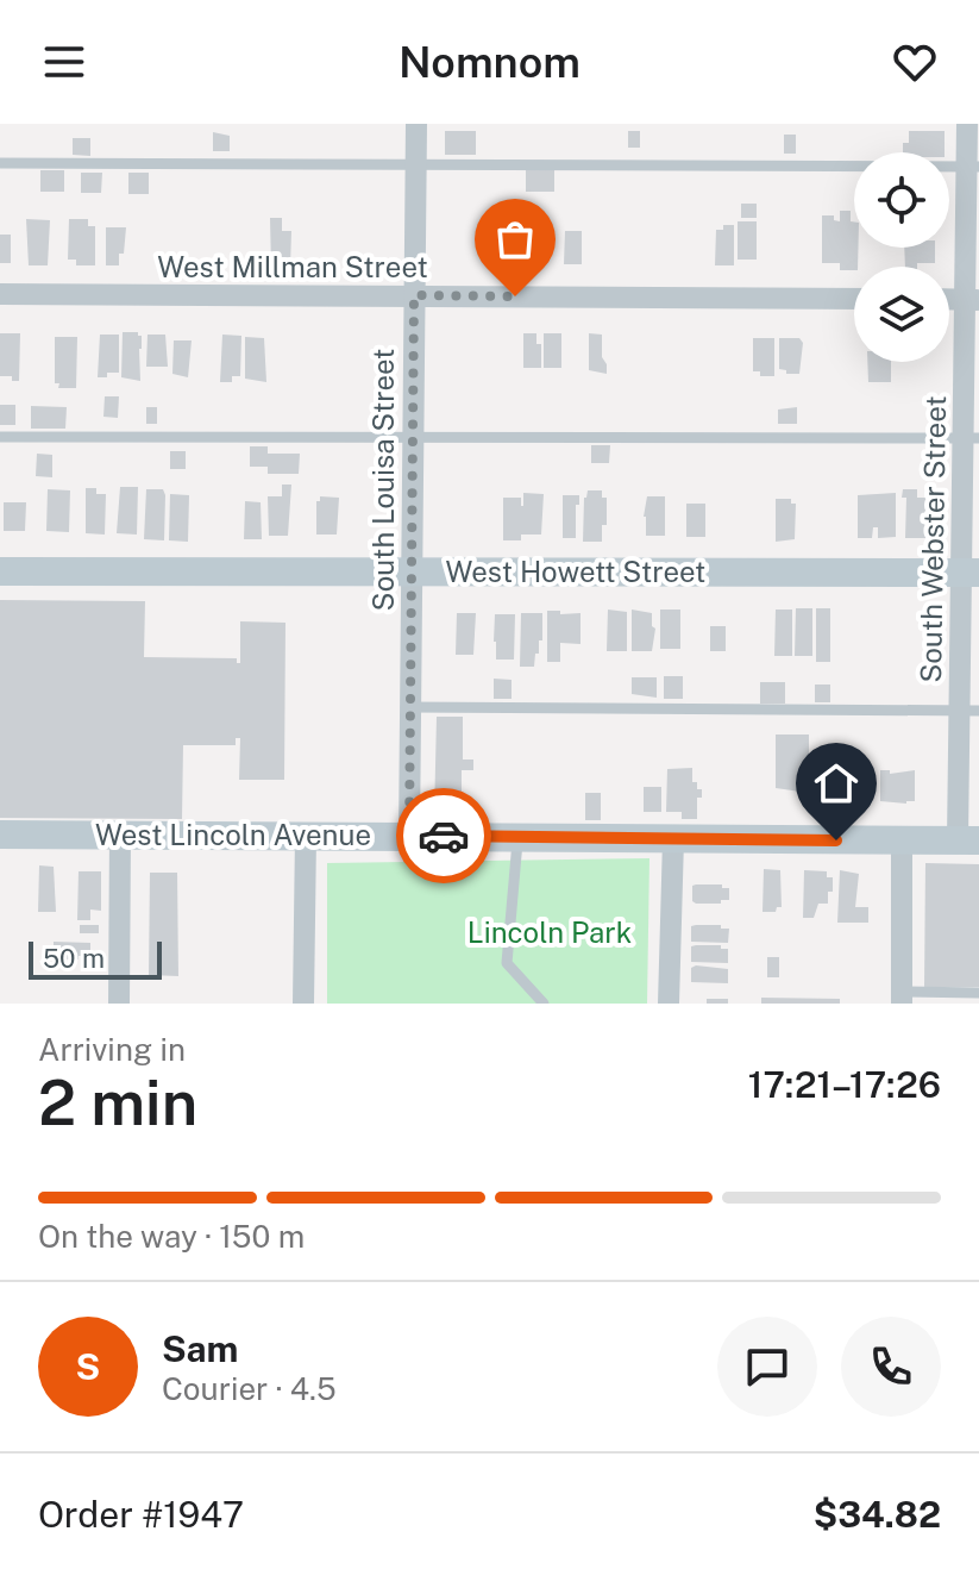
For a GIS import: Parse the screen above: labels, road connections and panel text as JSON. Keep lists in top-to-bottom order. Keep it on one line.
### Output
{"streets":{"main road":["West Howett Street","West Lincoln Avenue"],"street":["West Millman Street","South Louisa Street","South Webster Street"]},"crossings":[["West Millman Street","South Louisa Street"],["South Louisa Street","West Howett Street"],["South Louisa Street","West Lincoln Avenue"],["South Webster Street","West Howett Street"],["South Webster Street","West Lincoln Avenue"]],"parks":["Lincoln Park"],"scale_bar":"50 m","page":{"header":"Nomnom","scale":"50 m","heading":["2 min","Arriving in","17:21–17:26"],"panel":["Sam","Courier · 4.5","Order #1947","$34.82"],"bar":"On the way · 150 m","round":"S"}}
